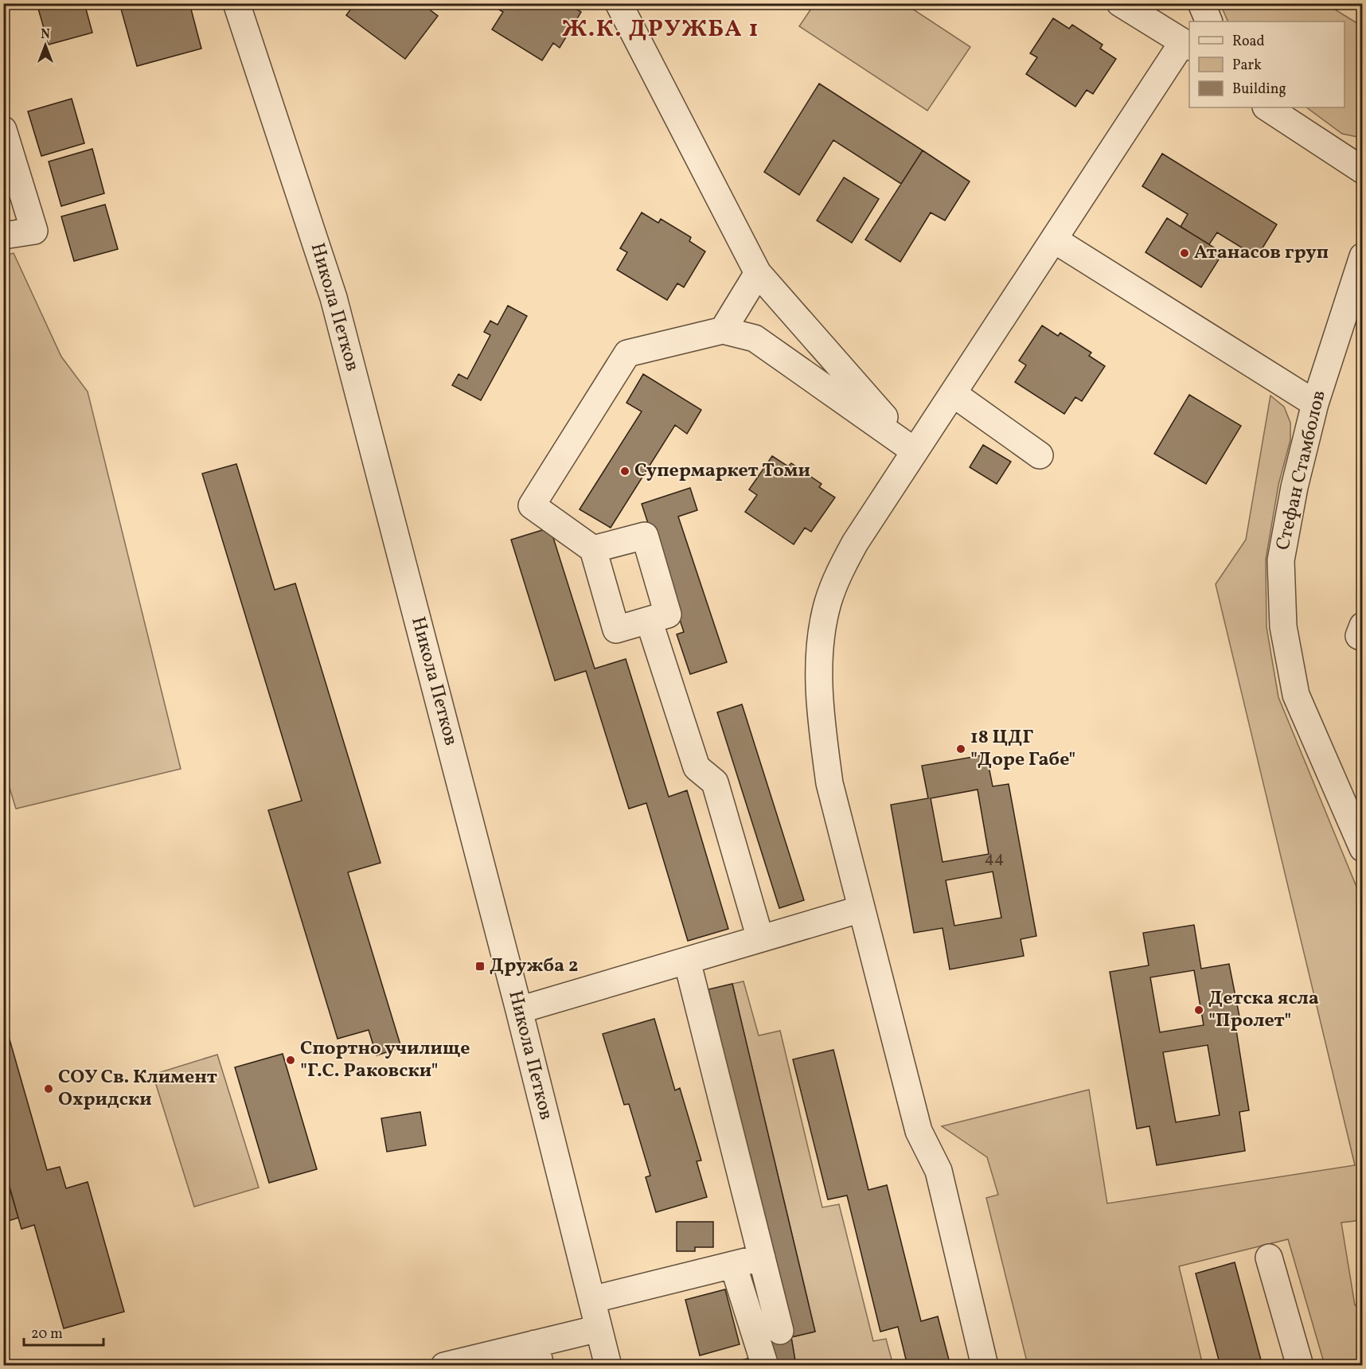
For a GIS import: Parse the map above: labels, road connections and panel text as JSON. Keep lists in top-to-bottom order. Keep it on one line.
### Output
{"streets":{"street":["Никола Петков","Стефан Стамболов"]},"districts":["Ж.К. ДРУЖБА 1"],"places":{"other":["Атанасов груп","Супермаркет Томи","18 ЦДГ \"Доре Габе\"","Детска ясла \"Пролет\"","Спортно училище \"Г.С. Раковски\"","СОУ Св. Климент Охридски"],"transit":["Дружба 2"]},"house_numbers":["44"],"legend":["Road","Park","Building"],"scale_bar":"20 m","north":"top"}
